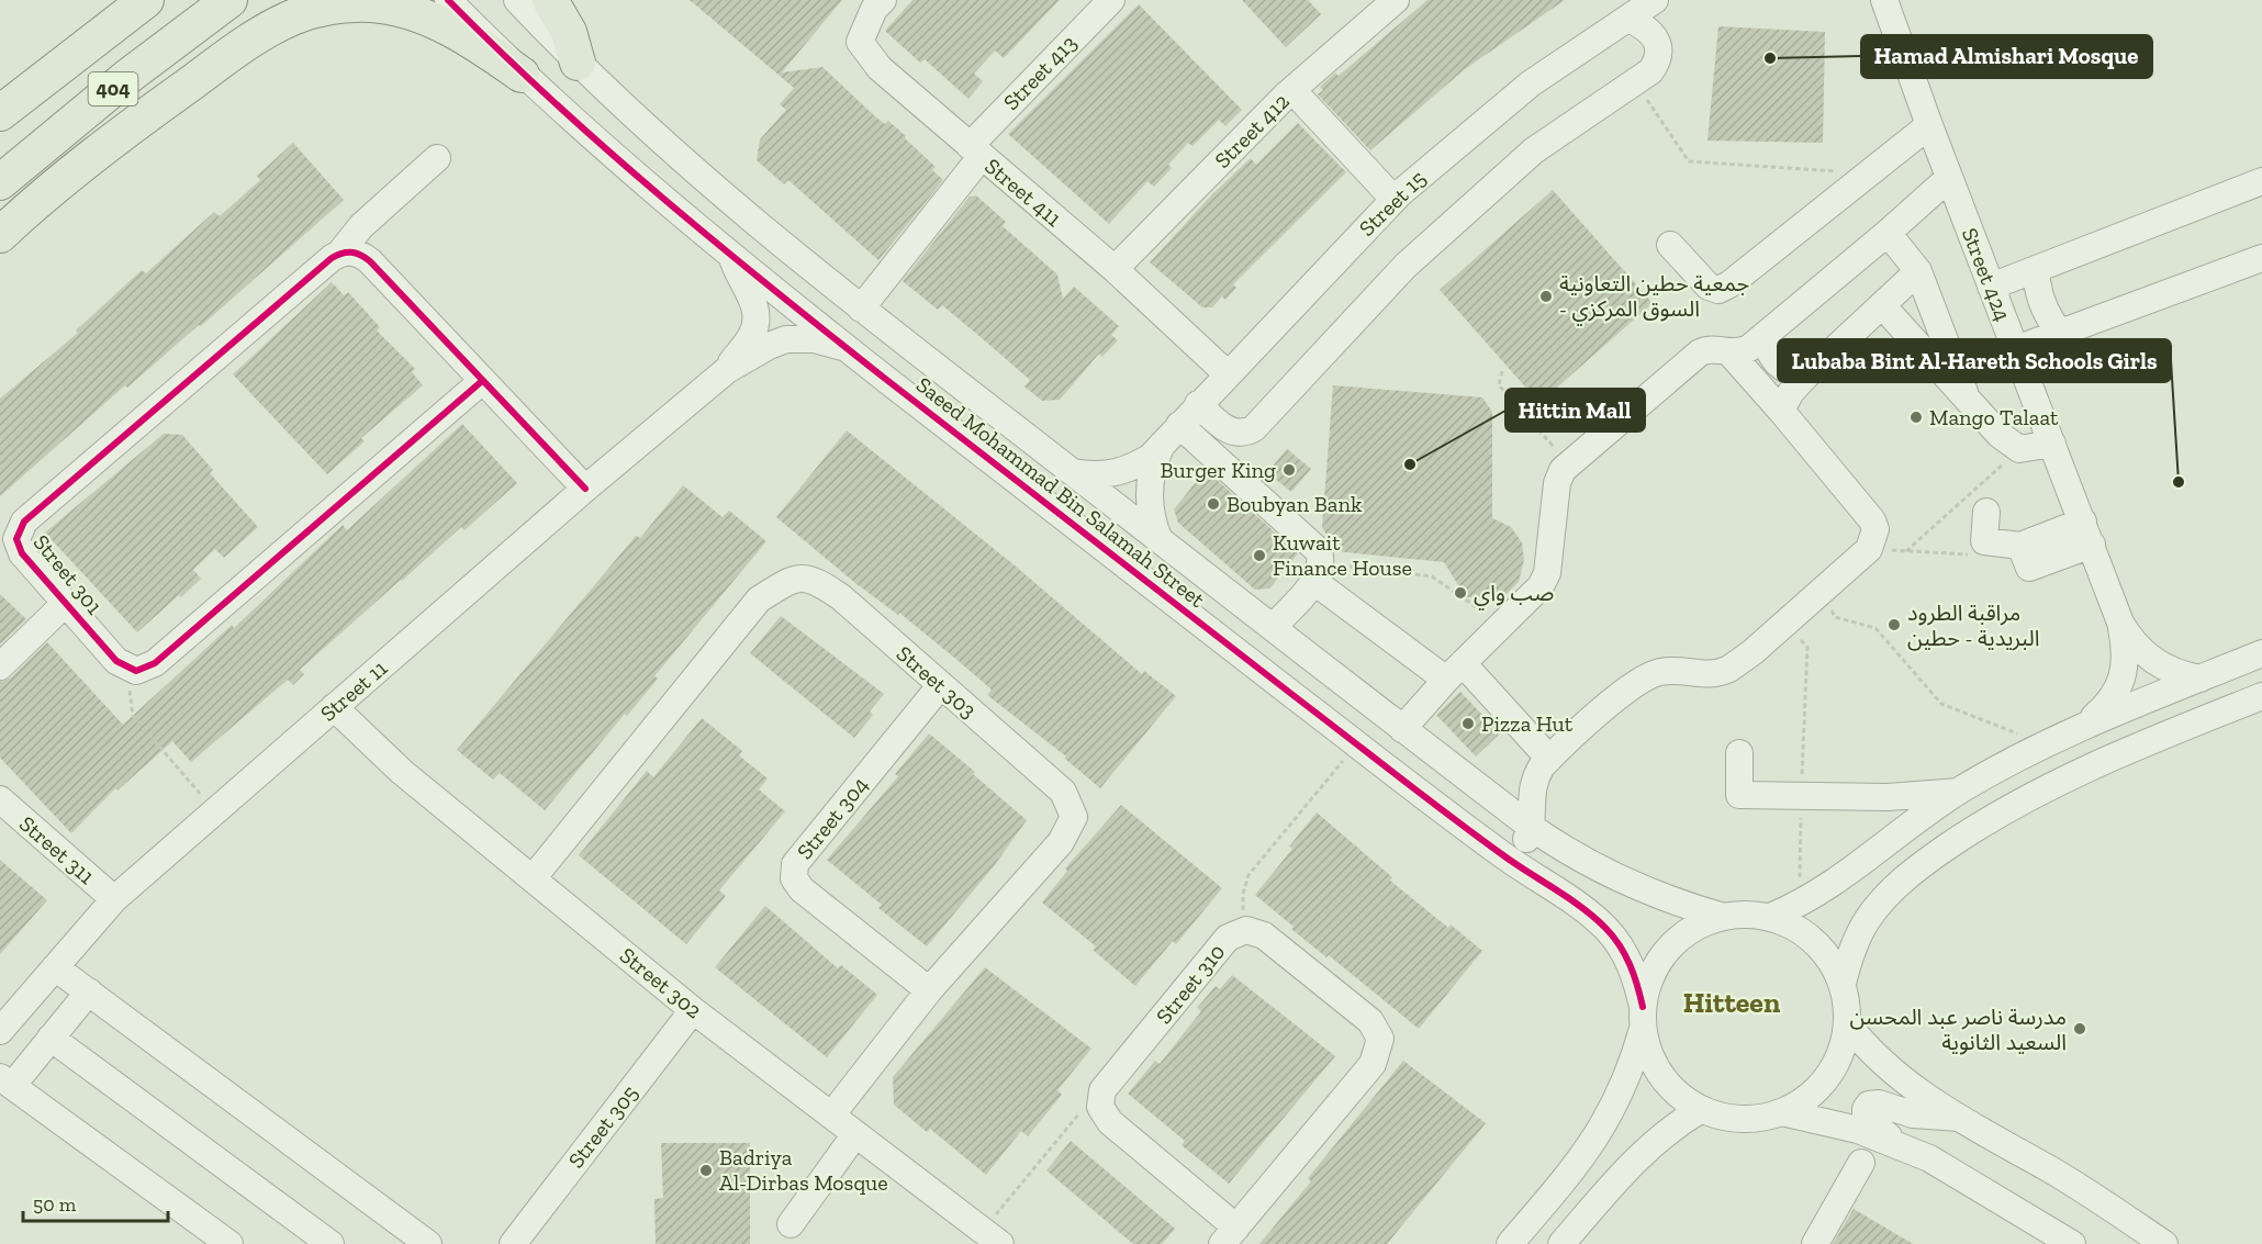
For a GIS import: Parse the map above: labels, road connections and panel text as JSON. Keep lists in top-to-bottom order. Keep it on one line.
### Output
{"streets":{"main road":["404"],"street":["Street 413","Street 412","Street 411","Street 15","Street 424","Saeed Mohammad Bin Salamah Street","Street 301","Street 303","Street 11","Street 304","Street 311","Street 302","Street 310","Street 305"]},"crossings":[["Street 413","Street 411"],["Street 413","Saeed Mohammad Bin Salamah Street"],["Street 412","Street 411"],["Street 411","Street 15"],["Street 15","Saeed Mohammad Bin Salamah Street"],["Saeed Mohammad Bin Salamah Street","Street 11"],["Street 303","Street 304"],["Street 303","Street 302"],["Street 11","Street 311"],["Street 11","Street 302"],["Street 302","Street 305"]],"districts":["Hitteen"],"places":["Hamad Almishari Mosque","جمعية حطين التعاونية - السوق المركزي","Mango Talaat","Hittin Mall","Burger King","Lubaba Bint Al-Hareth Schools Girls","Boubyan Bank","Kuwait Finance House","صب واي","مراقبة الطرود البريدية - حطين","Pizza Hut","مدرسة ناصر عبد المحسن السعيد الثانوية","Badriya Al-Dirbas Mosque"],"scale_bar":"50 m"}
